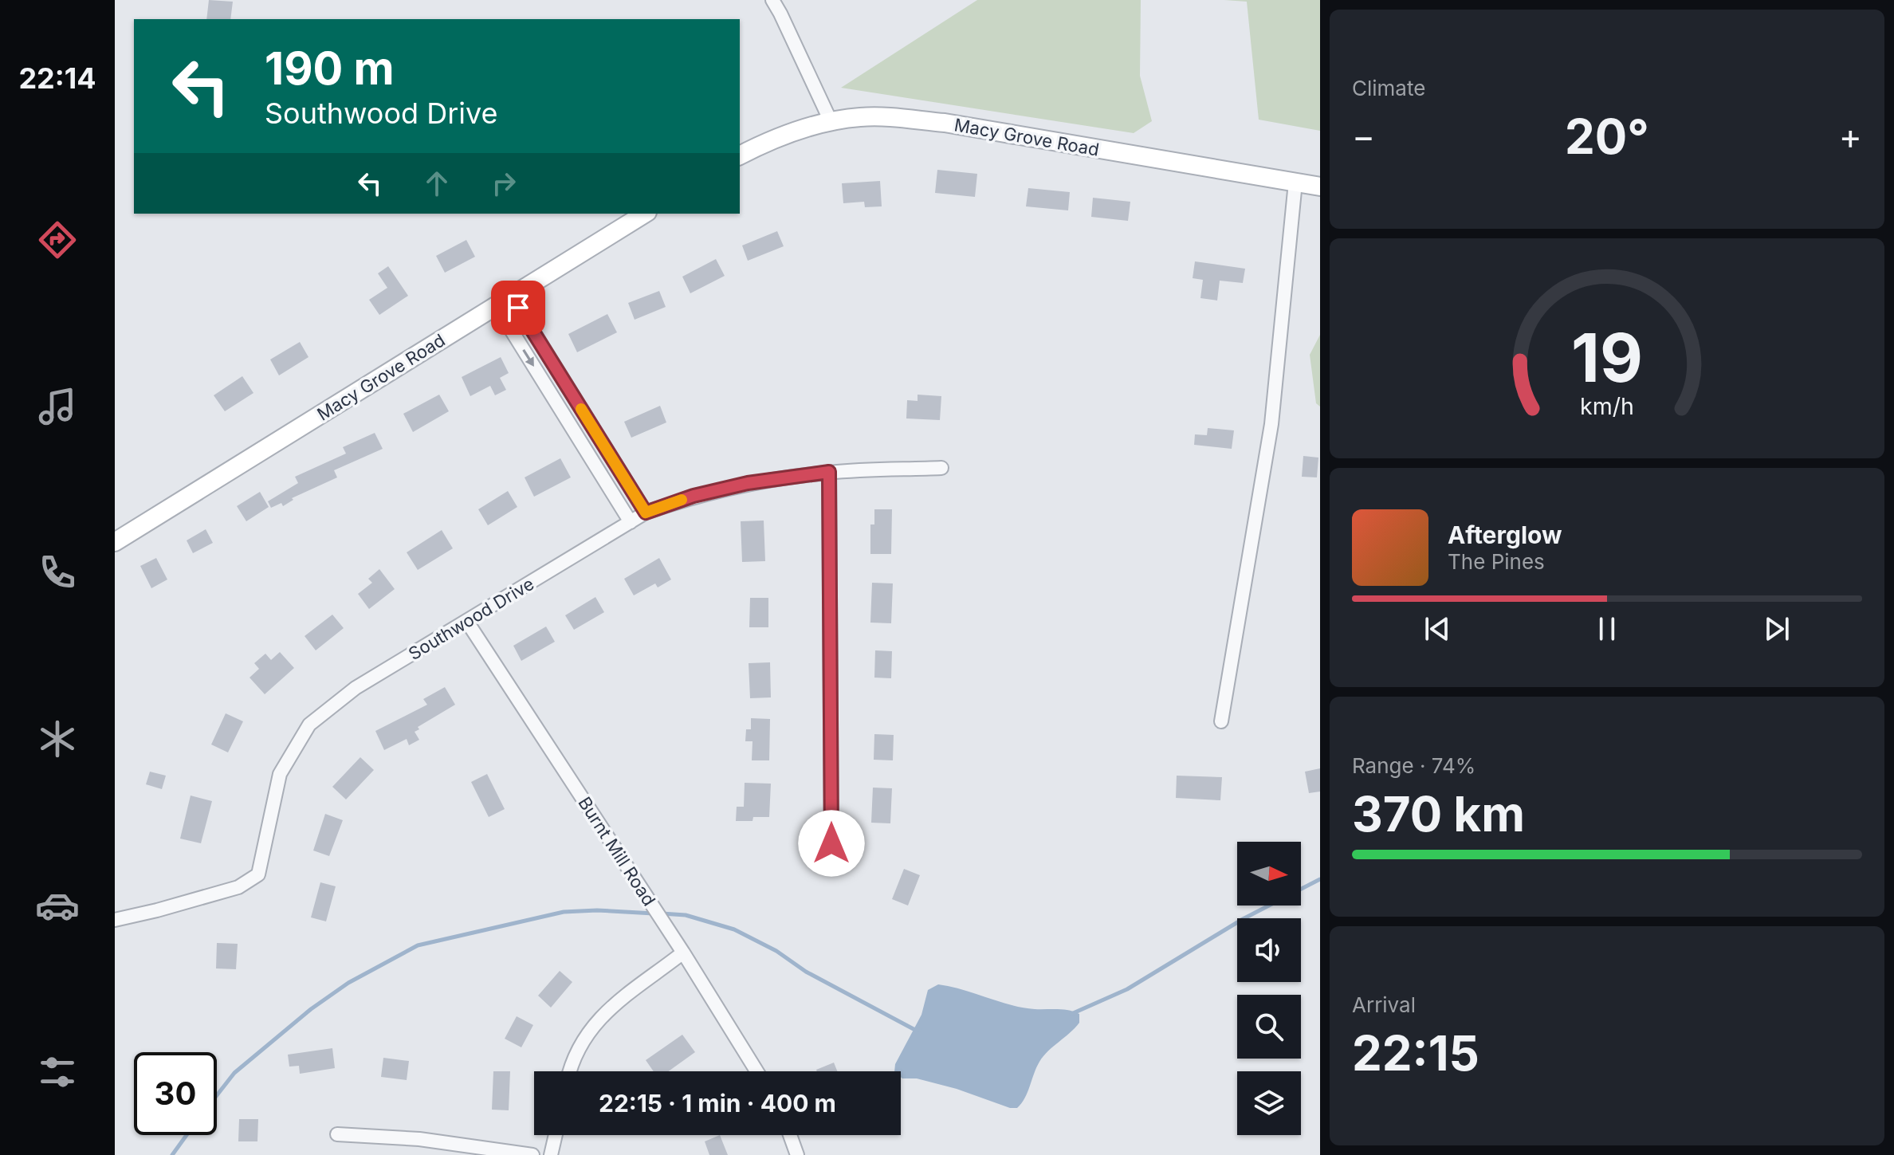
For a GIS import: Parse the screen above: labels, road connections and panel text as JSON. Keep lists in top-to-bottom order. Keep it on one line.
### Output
{"streets":{"main road":["Macy Grove Road"],"street":["Southwood Drive","Burnt Mill Road"]},"crossings":[["Southwood Drive","Burnt Mill Road"]],"north":"right","page":{"tabs":"22:14","tile":["Climate",["Range · 74%","370 km"],["Arrival","22:15"]],"turn":["190 m","Southwood Drive"],"heat":["−","20°","+"],"song":["Afterglow","The Pines"],"limit":"30","trip":"22:15 · 1 min · 400 m","gauge":["19","km/h"]}}
